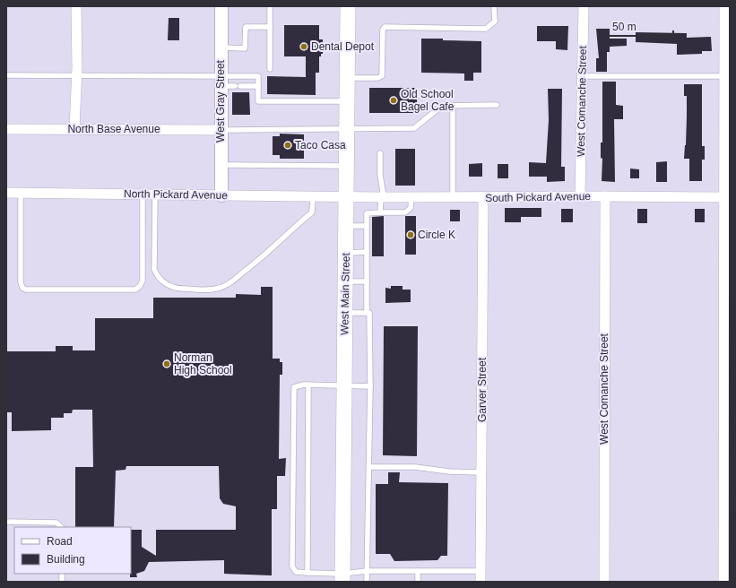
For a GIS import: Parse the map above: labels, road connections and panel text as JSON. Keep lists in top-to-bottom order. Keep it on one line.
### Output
{"streets":{"main road":["West Main Street"],"street":["West Gray Street","West Comanche Street","North Base Avenue","North Pickard Avenue","South Pickard Avenue","Garver Street"]},"crossings":[["West Gray Street","North Base Avenue"],["West Gray Street","North Pickard Avenue"],["West Comanche Street","South Pickard Avenue"],["North Pickard Avenue","South Pickard Avenue"],["North Pickard Avenue","West Main Street"],["South Pickard Avenue","West Main Street"],["South Pickard Avenue","Garver Street"]],"places":["Dental Depot","Old School Bagel Cafe","Taco Casa","Circle K","Norman High School"],"legend":["Road","Building"],"scale_bar":"50 m"}
